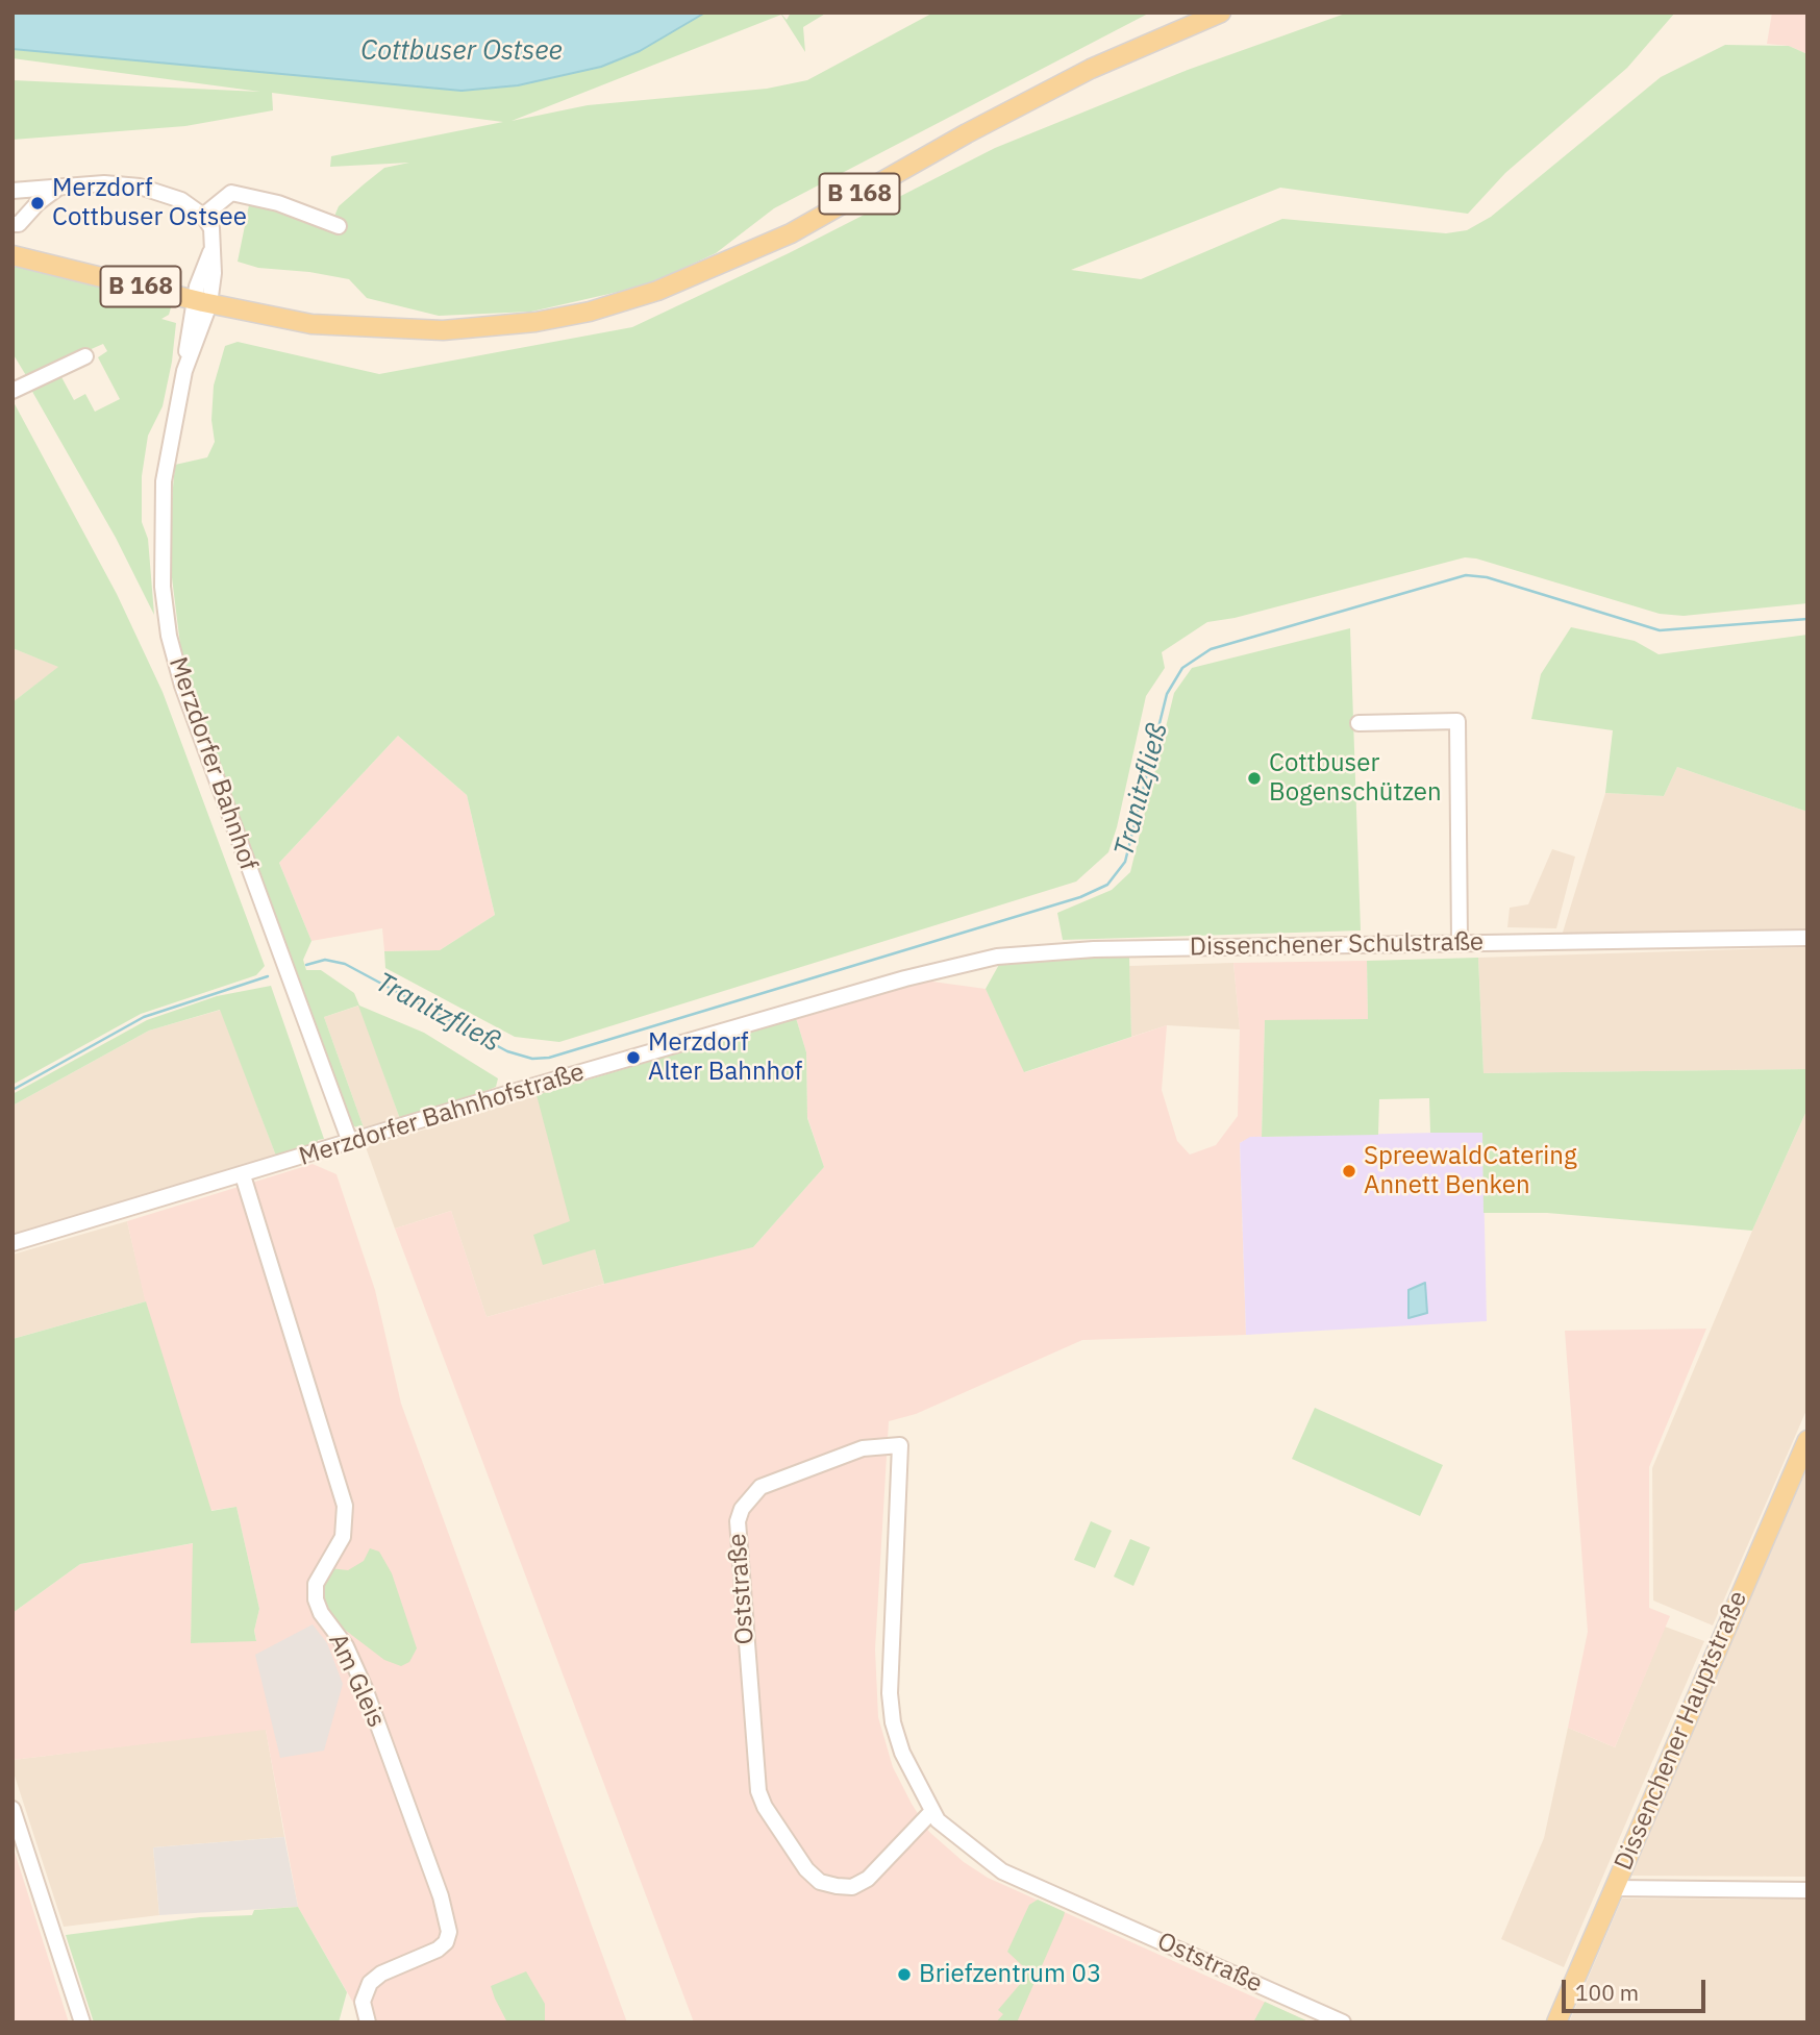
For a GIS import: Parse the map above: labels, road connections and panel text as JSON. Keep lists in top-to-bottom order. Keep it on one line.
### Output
{"streets":{"main road":["B 168","Dissenchener Hauptstraße"],"street":["Merzdorfer Bahnhof","Dissenchener Schulstraße","Merzdorfer Bahnhofstraße","Oststraße","Am Gleis"]},"crossings":[["B 168","Merzdorfer Bahnhof"],["Merzdorfer Bahnhof","Merzdorfer Bahnhofstraße"],["Dissenchener Schulstraße","Merzdorfer Bahnhofstraße"],["Merzdorfer Bahnhofstraße","Am Gleis"]],"water":["Cottbuser Ostsee","Tranitzfließ"],"places":["Merzdorf Cottbuser Ostsee","Cottbuser Bogenschützen","Merzdorf Alter Bahnhof","SpreewaldCatering Annett Benken","Briefzentrum 03"],"scale_bar":"100 m"}
